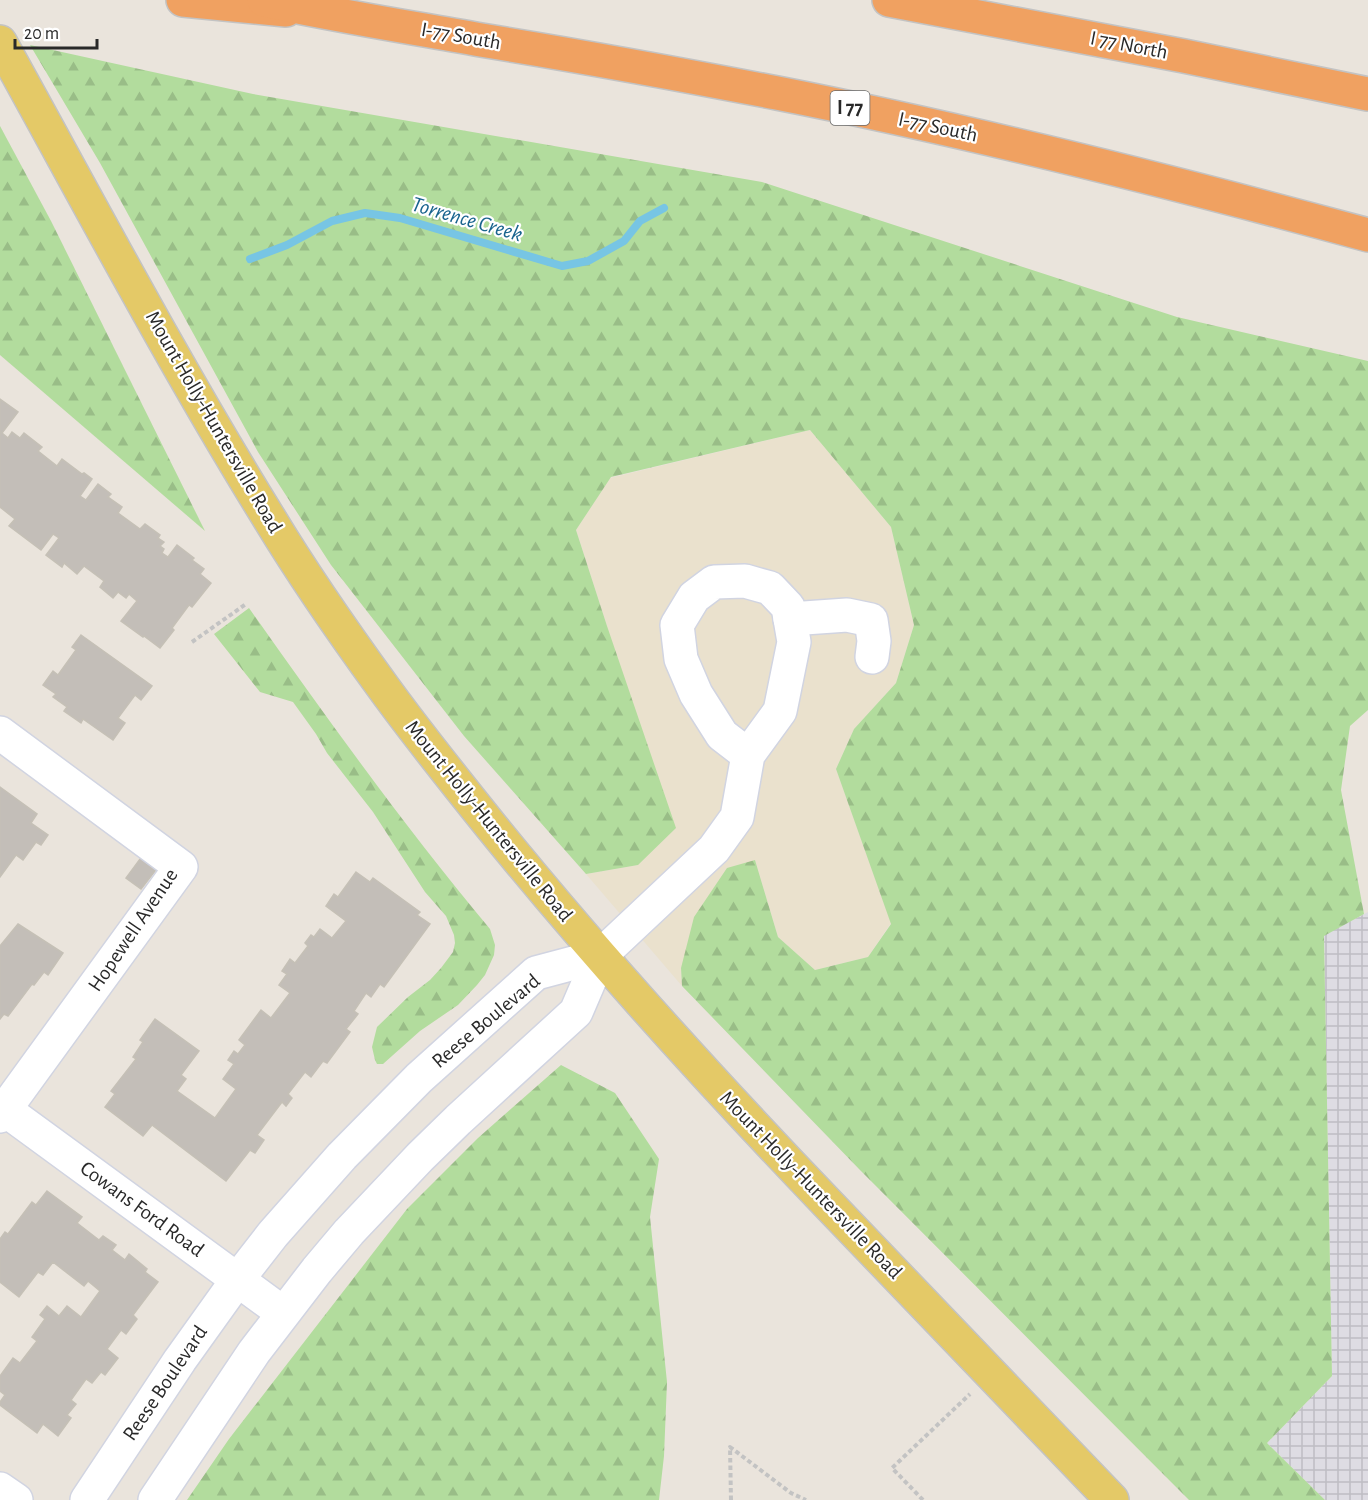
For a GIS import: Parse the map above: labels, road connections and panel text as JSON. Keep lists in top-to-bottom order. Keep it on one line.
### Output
{"streets":{"highway":["I-77 South","I 77 North","I 77"],"main road":["Mount Holly-Huntersville Road"],"street":["Hopewell Avenue","Reese Boulevard","Cowans Ford Road"]},"crossings":[["I-77 South","I 77"],["Mount Holly-Huntersville Road","Reese Boulevard"],["Hopewell Avenue","Cowans Ford Road"],["Reese Boulevard","Cowans Ford Road"]],"water":["Torrence Creek"],"scale_bar":"20 m"}
